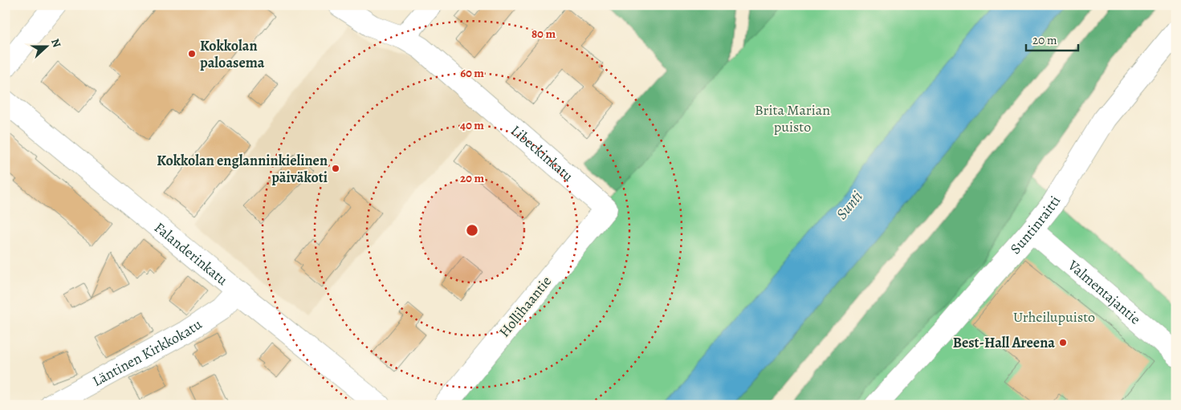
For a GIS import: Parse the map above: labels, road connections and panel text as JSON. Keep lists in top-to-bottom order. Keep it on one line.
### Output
{"streets":{"street":["Libeckinkatu","Suntinraitti","Falanderinkatu","Valmentajantie","Hollihaantie","Läntinen Kirkkokatu"]},"crossings":[["Libeckinkatu","Hollihaantie"],["Suntinraitti","Valmentajantie"],["Falanderinkatu","Läntinen Kirkkokatu"]],"water":["Sunti"],"parks":["Brita Marian puisto","Urheilupuisto"],"places":["Kokkolan paloasema","Kokkolan englanninkielinen päiväkoti","Best‑Hall Areena"],"scale_bar":"20 m","north":"right","rings":["80 m","60 m","40 m","20 m"]}
